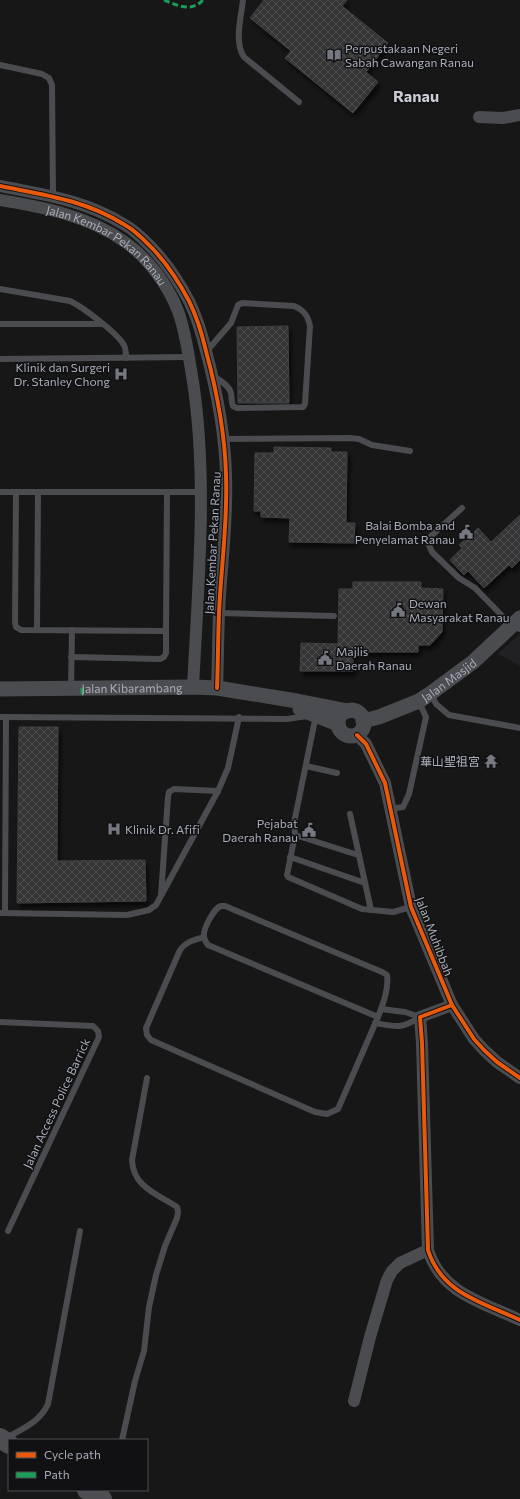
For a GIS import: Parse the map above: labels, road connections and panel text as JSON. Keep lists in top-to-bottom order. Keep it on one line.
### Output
{"streets":{"street":["Jalan Kembar Pekan Ranau","Jalan Masjid","Jalan Kibarambang","Jalan Muhibbah"],"lane":["Jalan Access Police Barrick"]},"crossings":[["Jalan Kembar Pekan Ranau","Jalan Kibarambang"],["Jalan Masjid","Jalan Kibarambang"],["Jalan Masjid","Jalan Muhibbah"],["Jalan Kibarambang","Jalan Muhibbah"]],"districts":["Ranau"],"places":{"library":["Perpustakaan Negeri Sabah Cawangan Ranau"],"hospital":["Klinik dan Surgeri Dr. Stanley Chong","Klinik Dr. Afifi"],"public building":["Balai Bomba and Penyelamat Ranau","Dewan Masyarakat Ranau","Majlis Daerah Ranau","Pejabat Daerah Ranau"],"temple":["華山聖祖宮"]},"legend":["Cycle path","Path"]}
